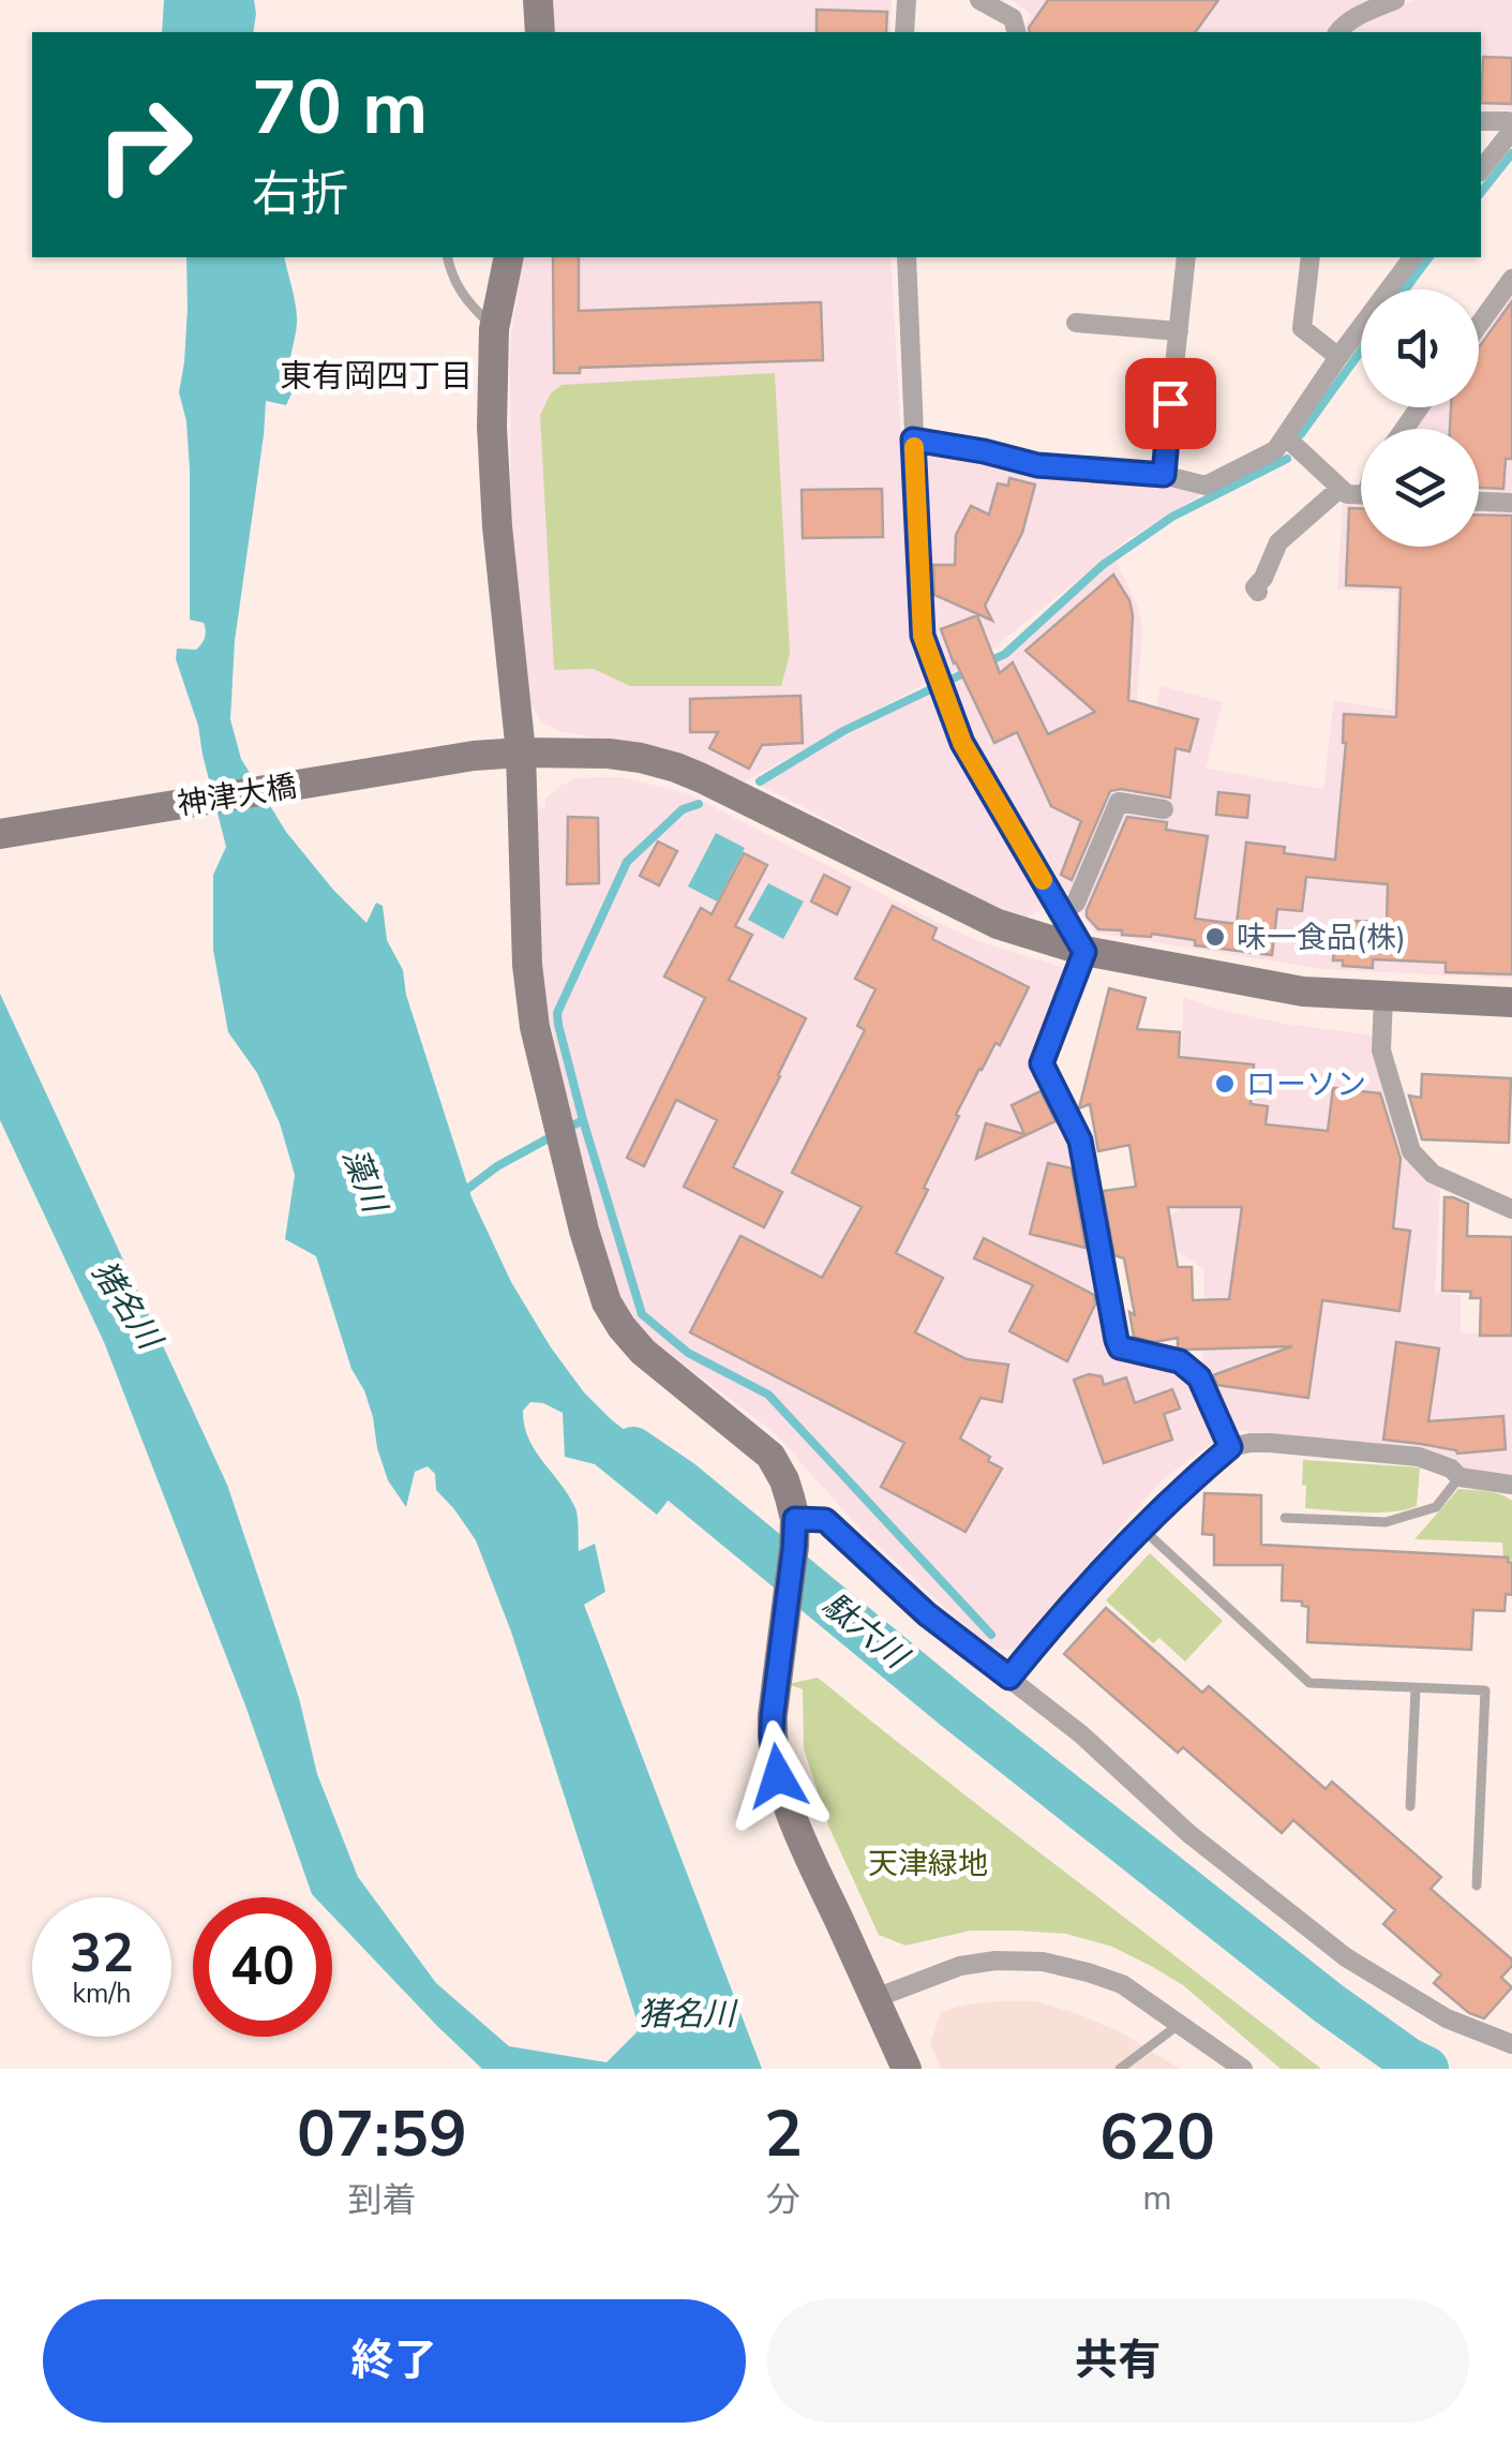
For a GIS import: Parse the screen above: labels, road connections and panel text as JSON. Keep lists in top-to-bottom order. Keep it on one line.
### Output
{"streets":{"street":["神津大橋"]},"districts":["東有岡四丁目"],"water":["藻川","猪名川","駄六川"],"parks":["天津緑地"],"places":["味一食品(株)","ローソン"],"page":{"turn":["70 m","右折"],"speed":"32 km/h","limit":"40","eta":["07:59","到着","2","分","620","m"],"buttons":["終了","共有"]}}
